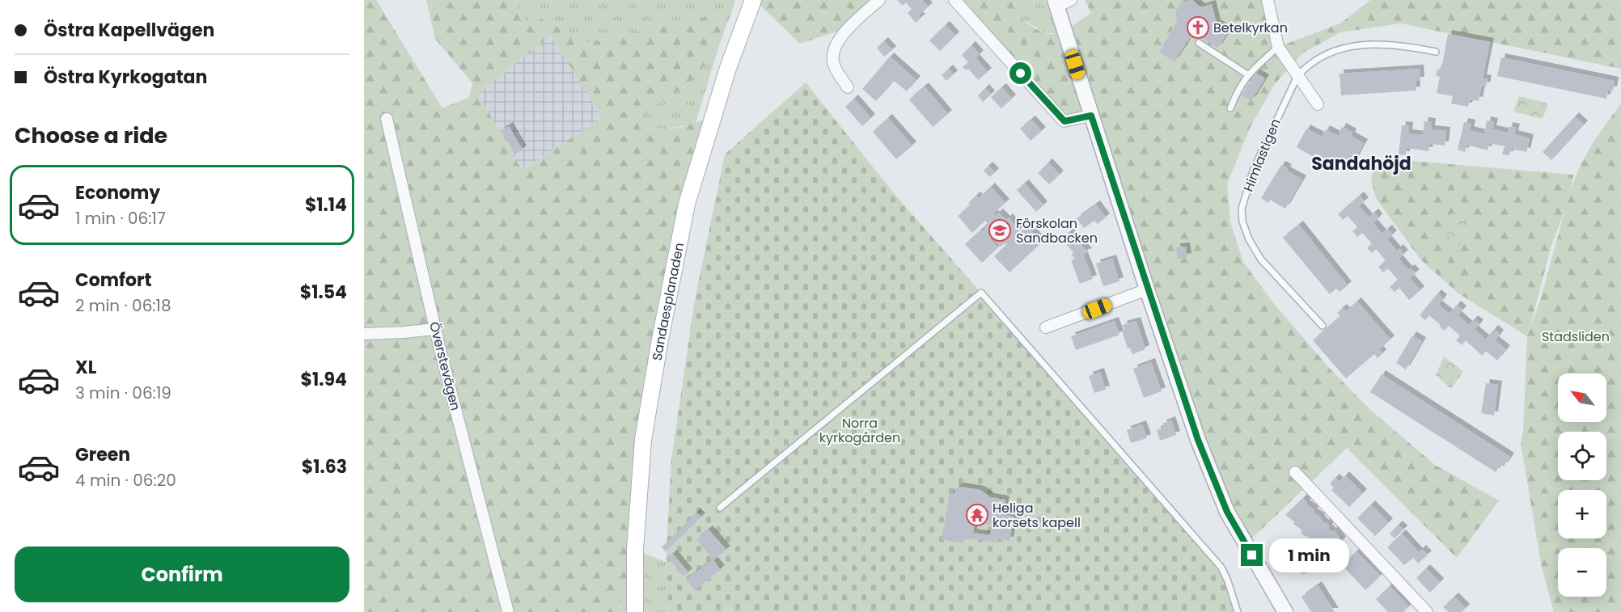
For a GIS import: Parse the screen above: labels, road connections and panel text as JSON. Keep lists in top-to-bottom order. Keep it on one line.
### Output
{"streets":{"main road":["Sandaesplanaden"],"street":["Överstevägen"],"lane":["Himlastigen"]},"districts":["Sandahöjd"],"parks":["Stadsliden","Norra kyrkogården"],"places":{"church":["Betelkyrkan"],"school or university":["Förskolan Sandbacken"],"temple":["Heliga korsets kapell"]},"north":"top left","page":{"banner":["Östra Kapellvägen","Östra Kyrkogatan"],"heading":"Choose a ride","list":[{"name":"Economy","note":"1 min · 06:17","value":"$1.14"},{"name":"Comfort","note":"2 min · 06:18","value":"$1.54"},{"name":"XL","note":"3 min · 06:19","value":"$1.94"},{"name":"Green","note":"4 min · 06:20","value":"$1.63"}],"map_buttons":["+","−"],"buttons":"Confirm","bubble":"1 min"}}
